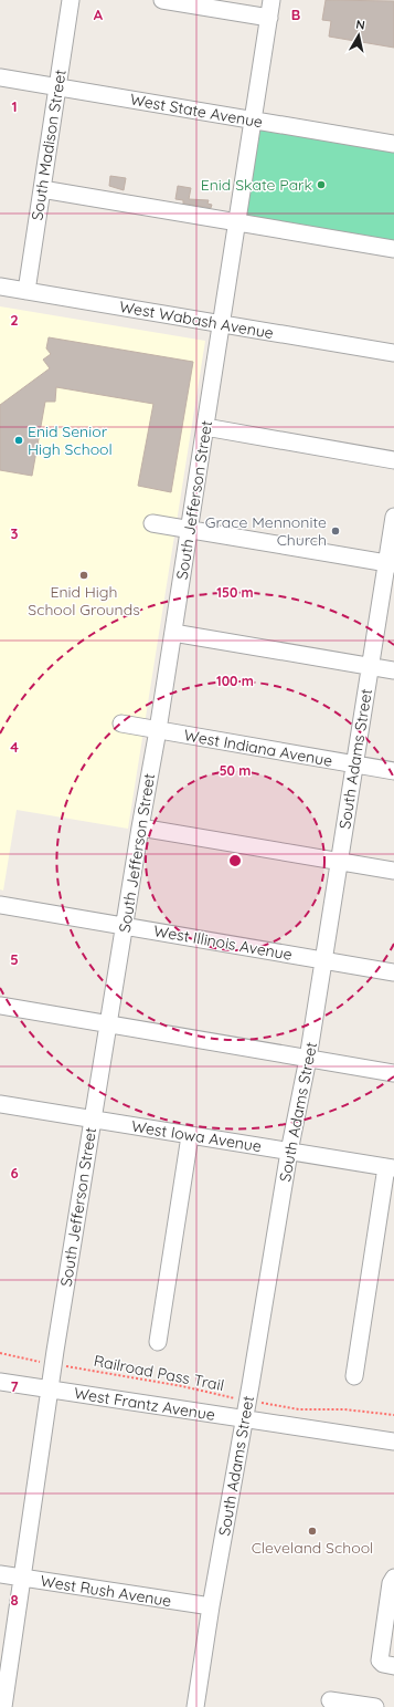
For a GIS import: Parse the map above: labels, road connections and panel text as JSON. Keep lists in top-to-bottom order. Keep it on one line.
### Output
{"streets":{"street":["West State Avenue","South Madison Street","West Wabash Avenue","South Jefferson Street","West Indiana Avenue","South Adams Street","West Illinois Avenue","West Iowa Avenue","West Frantz Avenue","West Rush Avenue"],"path":["Railroad Pass Trail"]},"crossings":[["West State Avenue","South Madison Street"],["West State Avenue","South Jefferson Street"],["South Madison Street","West Wabash Avenue"],["West Wabash Avenue","South Jefferson Street"],["South Jefferson Street","West Indiana Avenue"],["South Jefferson Street","West Illinois Avenue"],["South Jefferson Street","West Iowa Avenue"],["South Jefferson Street","Railroad Pass Trail"],["South Jefferson Street","West Frantz Avenue"],["South Jefferson Street","West Rush Avenue"],["West Indiana Avenue","South Adams Street"],["South Adams Street","West Illinois Avenue"],["South Adams Street","West Iowa Avenue"],["South Adams Street","Railroad Pass Trail"],["South Adams Street","West Frantz Avenue"],["South Adams Street","West Rush Avenue"]],"places":["Enid Skate Park","Enid Senior High School","Grace Mennonite Church","Enid High School Grounds","Cleveland School"],"north":"top","grid":{"columns":["A","B"],"rows":["1","2","3","4","5","6","7","8"]},"rings":["150 m","100 m","50 m"]}
